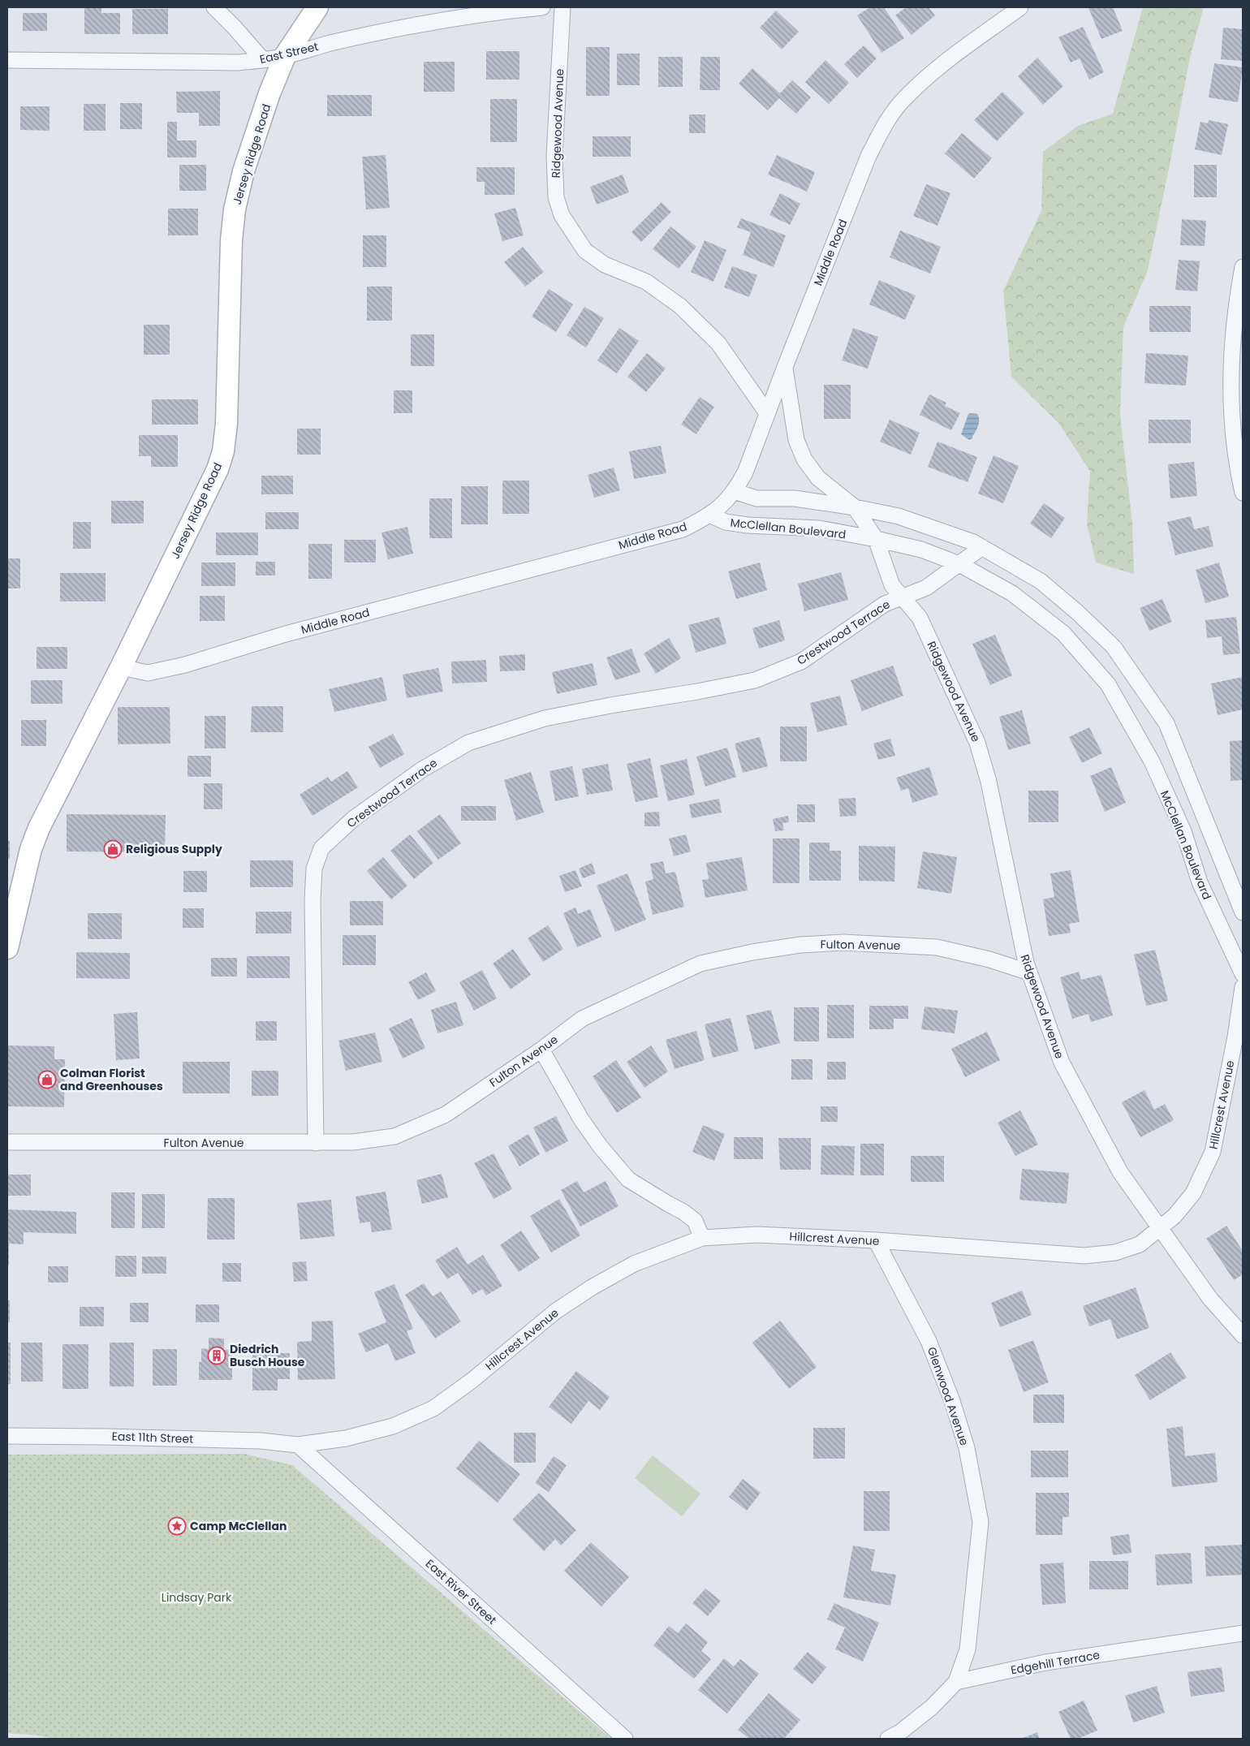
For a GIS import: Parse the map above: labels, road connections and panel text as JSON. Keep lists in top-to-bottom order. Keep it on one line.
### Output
{"streets":{"street":["East Street","Ridgewood Avenue","Jersey Ridge Road","Middle Road","McClellan Boulevard","Crestwood Terrace","Fulton Avenue","Hillcrest Avenue","Glenwood Avenue","East 11th Street","East River Street","Edgehill Terrace"]},"crossings":[["East Street","Jersey Ridge Road"],["Ridgewood Avenue","Middle Road"],["Ridgewood Avenue","McClellan Boulevard"],["Ridgewood Avenue","Crestwood Terrace"],["Ridgewood Avenue","Fulton Avenue"],["Ridgewood Avenue","Hillcrest Avenue"],["Jersey Ridge Road","Middle Road"],["Middle Road","McClellan Boulevard"],["Crestwood Terrace","Fulton Avenue"],["Hillcrest Avenue","Glenwood Avenue"],["Hillcrest Avenue","East 11th Street"],["Hillcrest Avenue","East River Street"],["Glenwood Avenue","Edgehill Terrace"],["East 11th Street","East River Street"]],"parks":["Lindsay Park"],"places":{"shop":["Religious Supply","Colman Florist and Greenhouses"],"building":["Diedrich Busch House"],"place":["Camp McClellan"]}}
